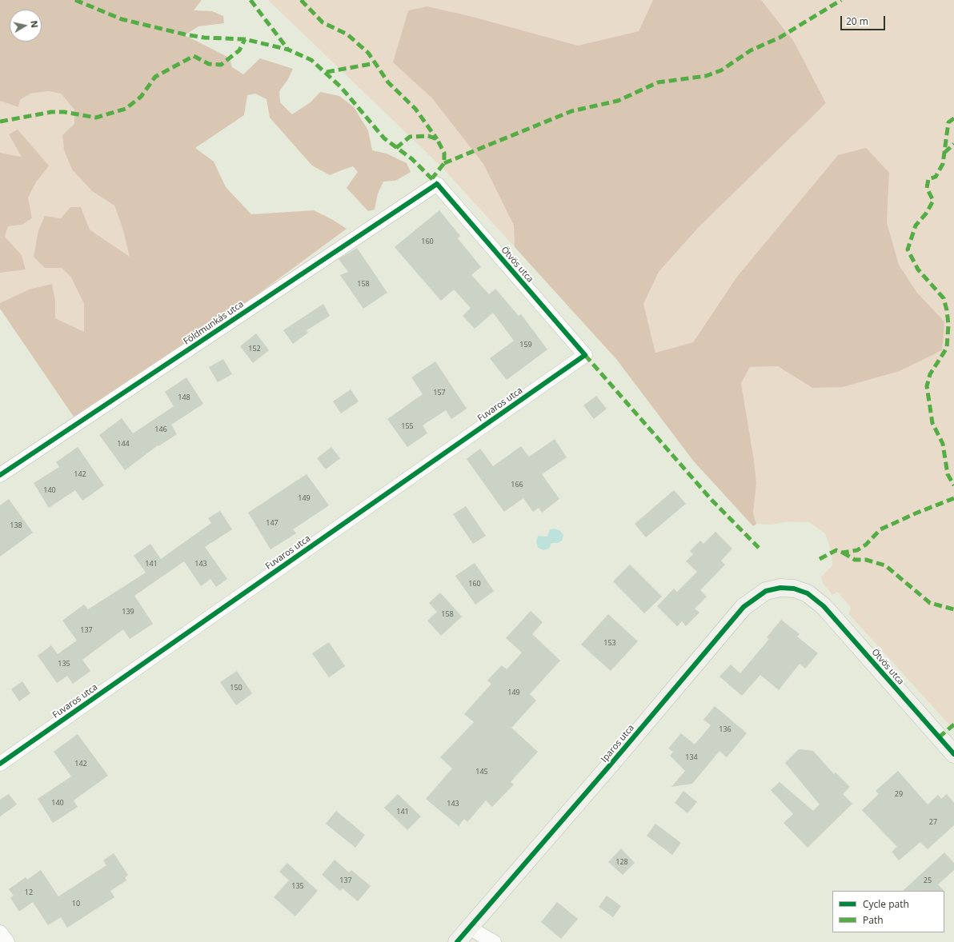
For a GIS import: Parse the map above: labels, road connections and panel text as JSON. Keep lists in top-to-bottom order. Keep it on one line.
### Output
{"streets":{"street":["Ötvös utca","Földmunkás utca","Fuvaros utca","Iparos utca"]},"crossings":[["Ötvös utca","Földmunkás utca"],["Ötvös utca","Fuvaros utca"],["Ötvös utca","Iparos utca"]],"house_numbers":["160","158","159","152","157","148","155","146","144","142","166","140","149","147","138","141","143","160","139","158","137","153","135","150","149","136","134","142","145","29","140","143","141","27","128","137","25","135","12","10"],"legend":["Cycle path","Path"],"scale_bar":"20 m","north":"right"}
